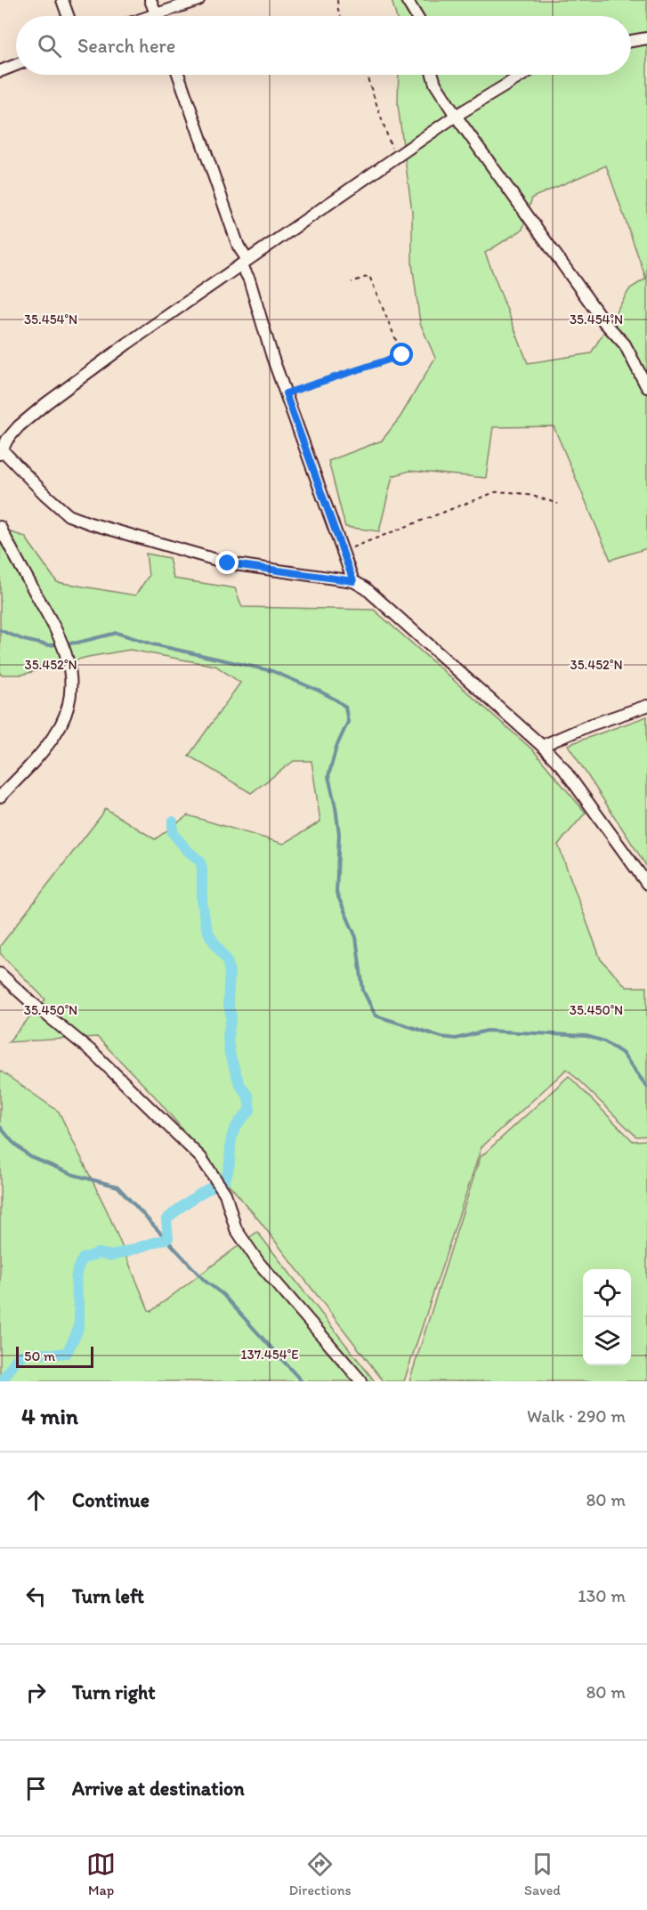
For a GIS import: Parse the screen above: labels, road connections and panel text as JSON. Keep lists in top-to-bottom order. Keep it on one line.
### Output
{"scale_bar":"50 m","page":{"search":"Search here","scale":"50 m","heading":["4 min","Walk · 290 m"],"list":[["Continue","80 m"],["Turn left","130 m"],["Turn right","80 m"],"Arrive at destination"],"nav":["Map","Directions","Saved"]},"coordinates":["35.454°N","35.452°N","35.450°N","137.454°E"]}
